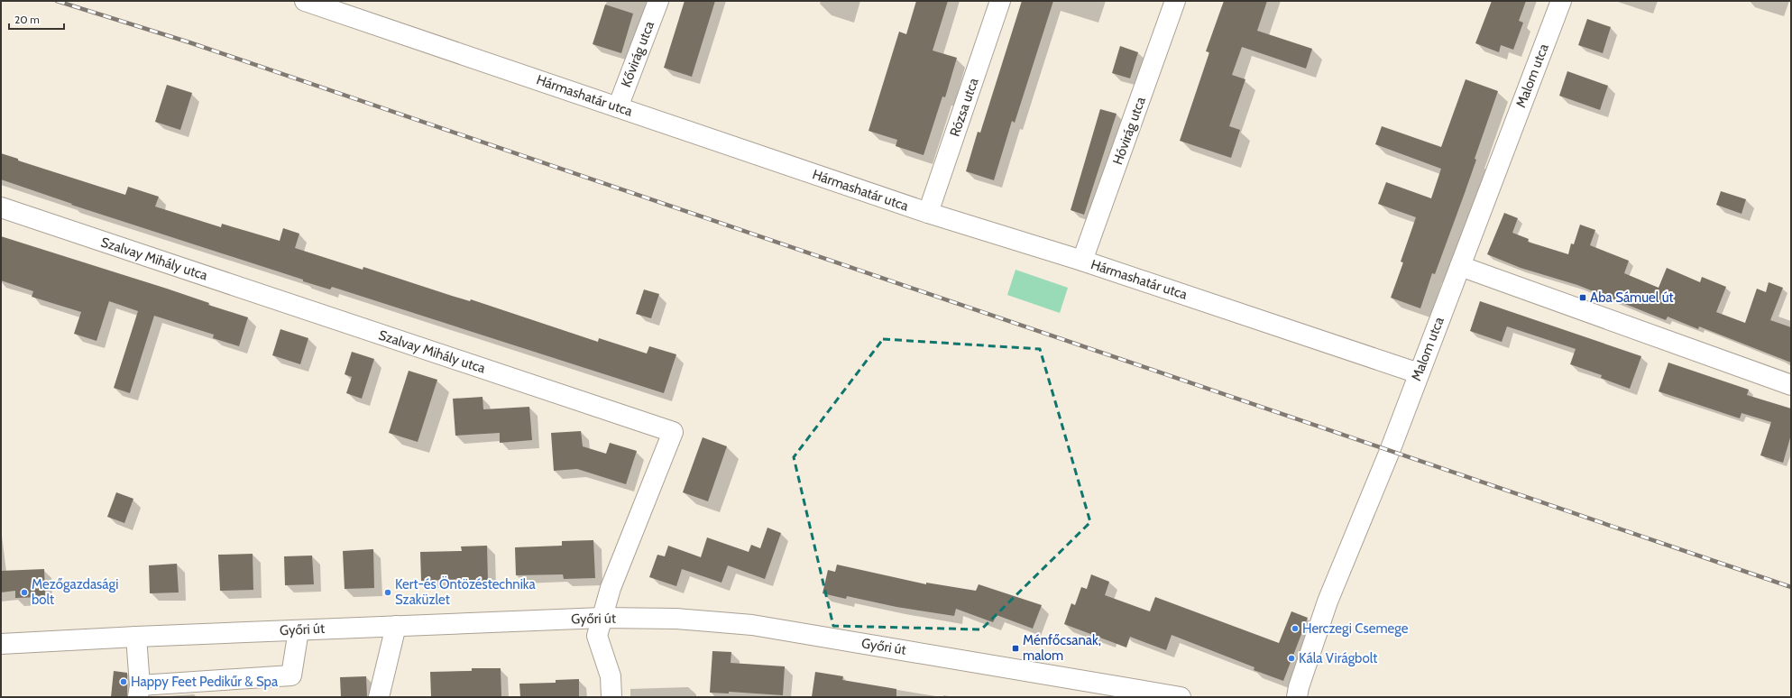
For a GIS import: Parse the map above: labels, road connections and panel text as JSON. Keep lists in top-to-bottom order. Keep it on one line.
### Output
{"streets":{"street":["Kővirág utca","Malom utca","Hármashatár utca","Rózsa utca","Hóvirág utca","Szalvay Mihály utca","Győri út"]},"crossings":[["Kővirág utca","Hármashatár utca"],["Malom utca","Hármashatár utca"],["Hármashatár utca","Rózsa utca"],["Hármashatár utca","Hóvirág utca"],["Szalvay Mihály utca","Győri út"]],"places":{"transit":["Aba Sámuel út","Ménfőcsanak, malom"],"other":["Mezőgazdasági bolt","Kert-és Öntözéstechnika Szaküzlet","Herczegi Csemege","Kála Virágbolt","Happy Feet Pedikűr & Spa"]},"scale_bar":"20 m"}
